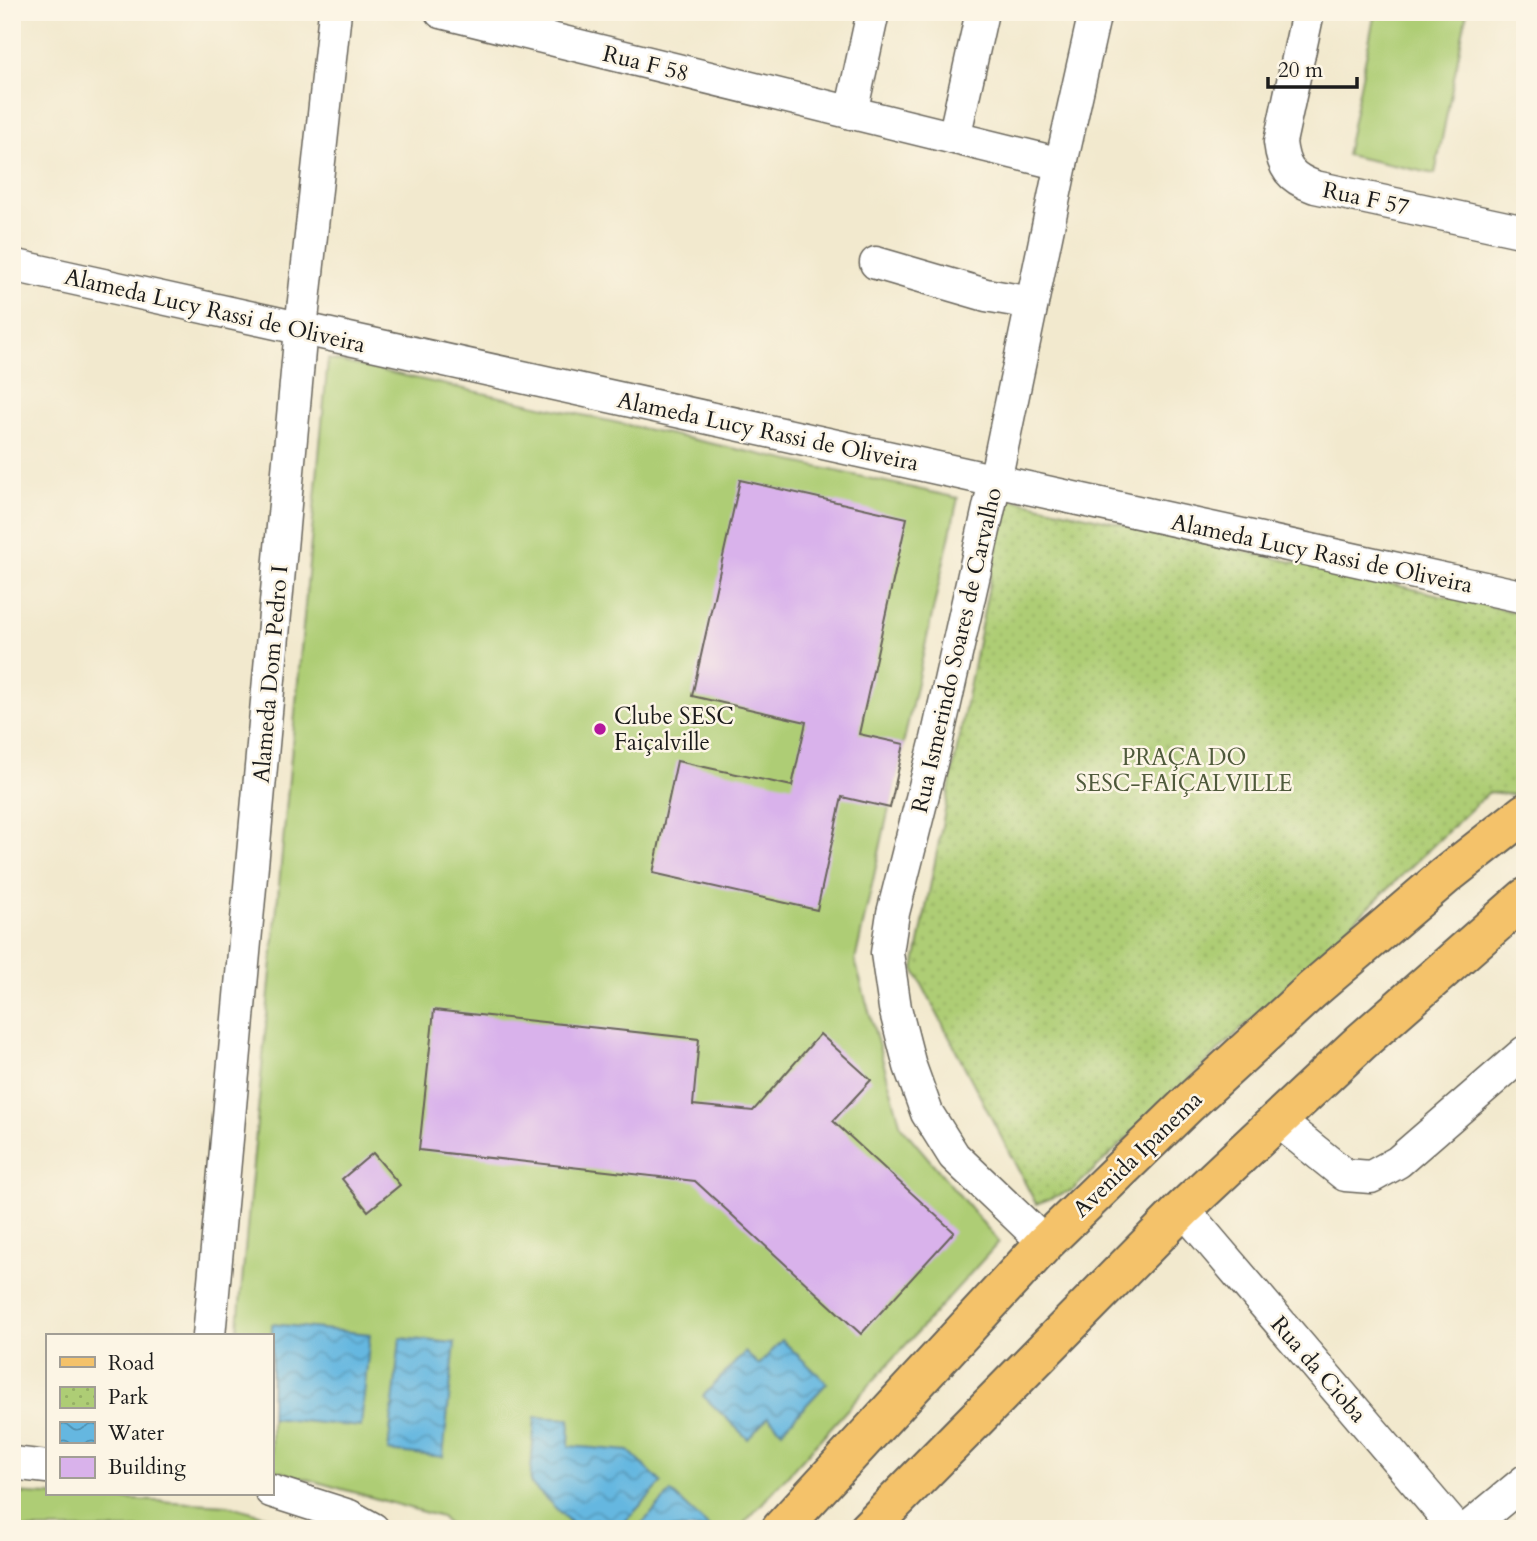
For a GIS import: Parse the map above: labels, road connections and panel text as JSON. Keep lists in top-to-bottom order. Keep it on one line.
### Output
{"streets":{"main road":["Avenida Ipanema"],"street":["Rua F 58","Rua F 57","Alameda Lucy Rassi de Oliveira","Rua Ismerindo Soares de Carvalho","Alameda Dom Pedro I","Rua da Cioba"]},"crossings":[["Rua F 58","Rua Ismerindo Soares de Carvalho"],["Alameda Lucy Rassi de Oliveira","Rua Ismerindo Soares de Carvalho"],["Alameda Lucy Rassi de Oliveira","Alameda Dom Pedro I"],["Rua Ismerindo Soares de Carvalho","Avenida Ipanema"]],"parks":["PRAÇA DO SESC-FAIÇALVILLE"],"places":["Clube SESC Faiçalville"],"legend":["Road","Park","Water","Building"],"scale_bar":"20 m"}
